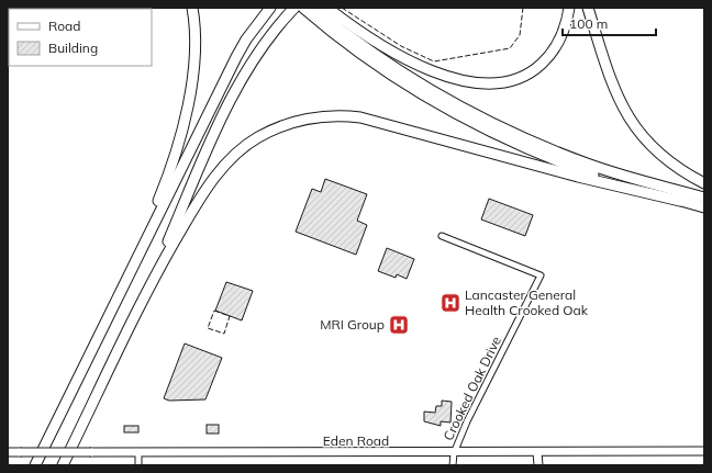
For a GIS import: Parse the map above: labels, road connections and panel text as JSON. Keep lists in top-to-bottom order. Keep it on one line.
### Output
{"streets":{"street":["Crooked Oak Drive","Eden Road"]},"crossings":[["Crooked Oak Drive","Eden Road"]],"places":{"hospital":["Lancaster General Health Crooked Oak","MRI Group"]},"legend":["Road","Building"],"scale_bar":"100 m"}
